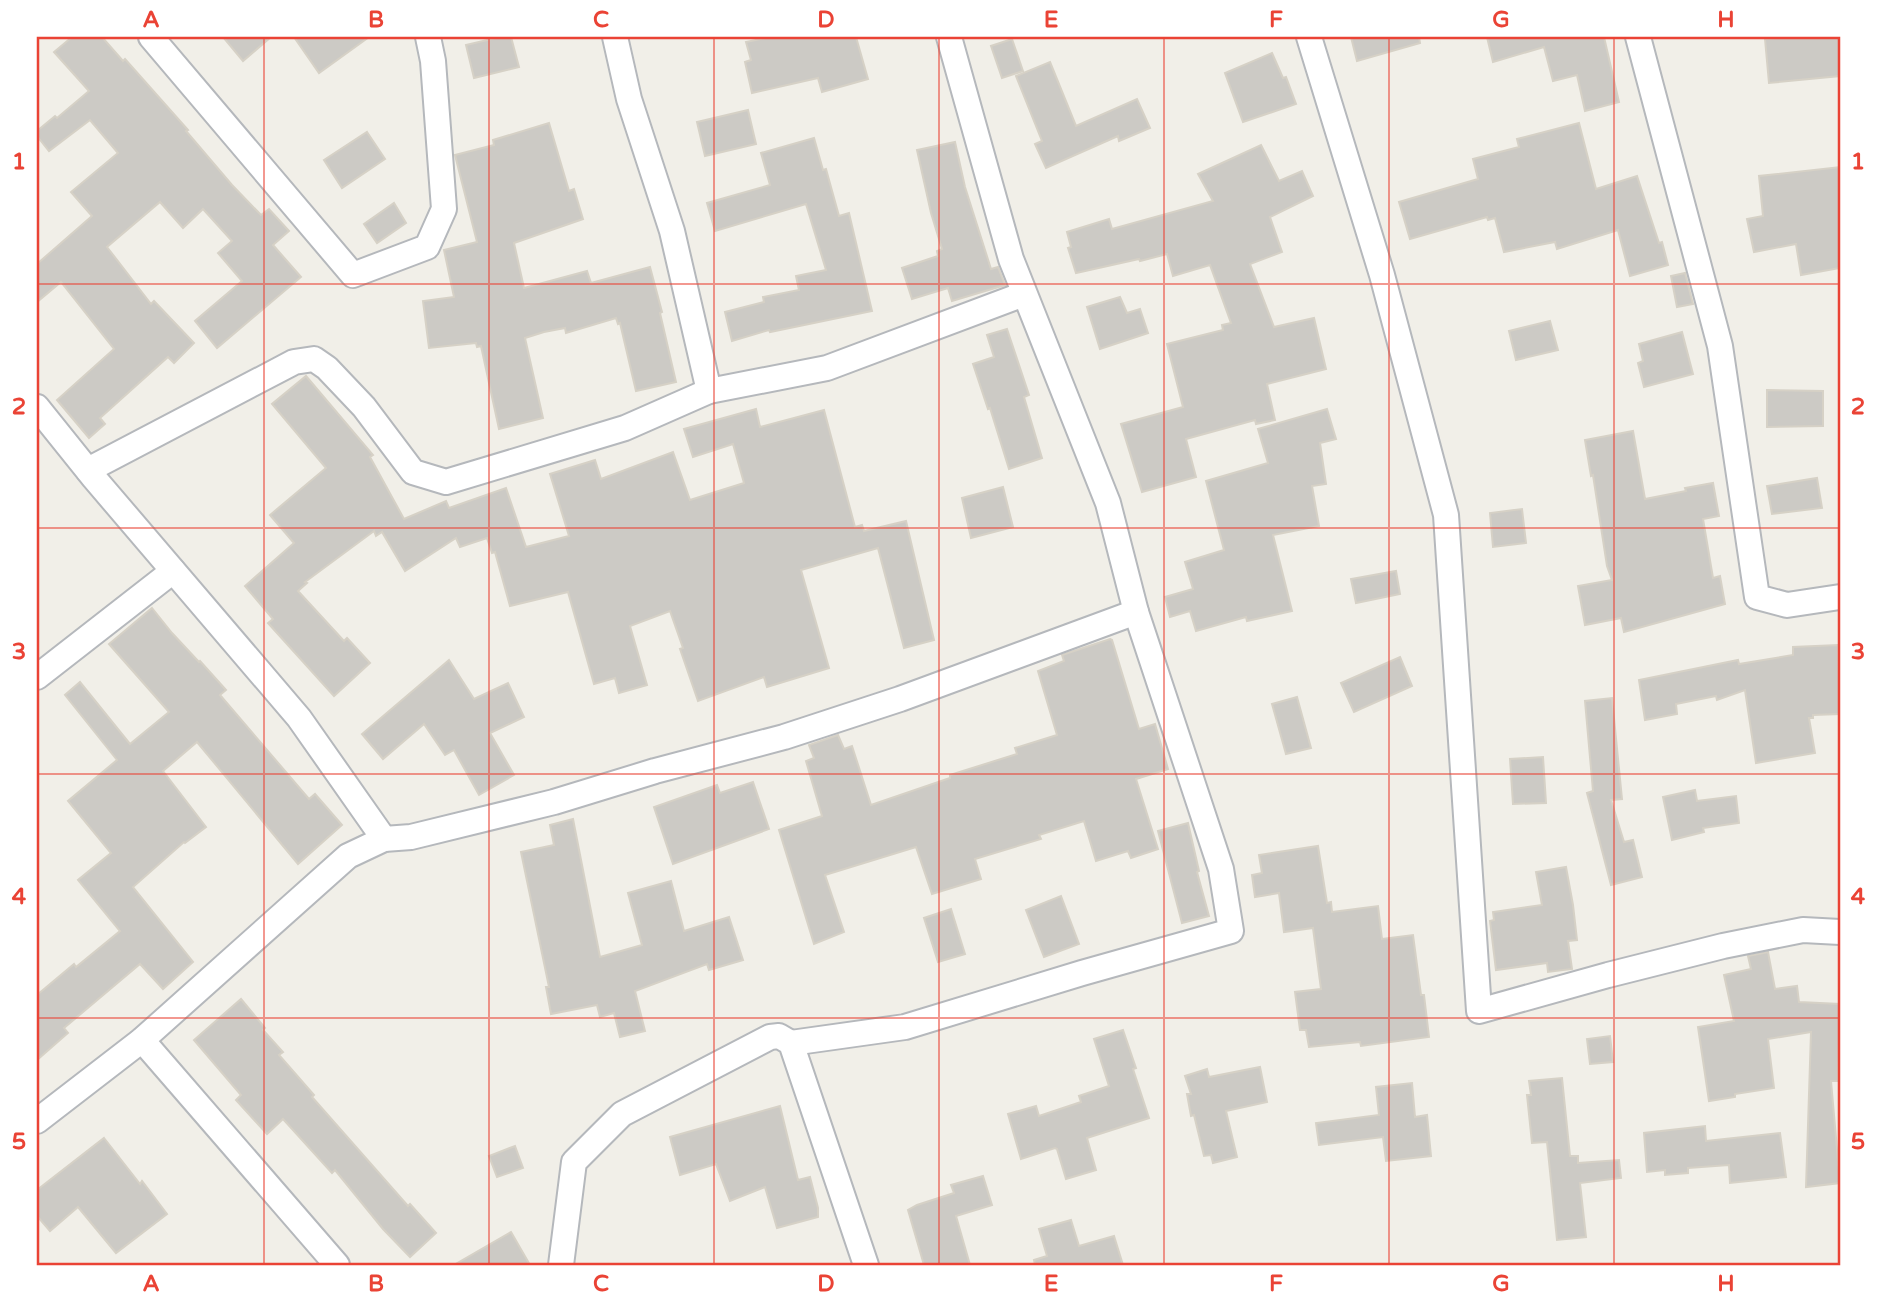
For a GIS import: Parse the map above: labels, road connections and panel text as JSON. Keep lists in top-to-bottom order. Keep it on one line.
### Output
{"grid":{"columns":["A","B","C","D","E","F","G","H"],"rows":["1","2","3","4","5"]}}
